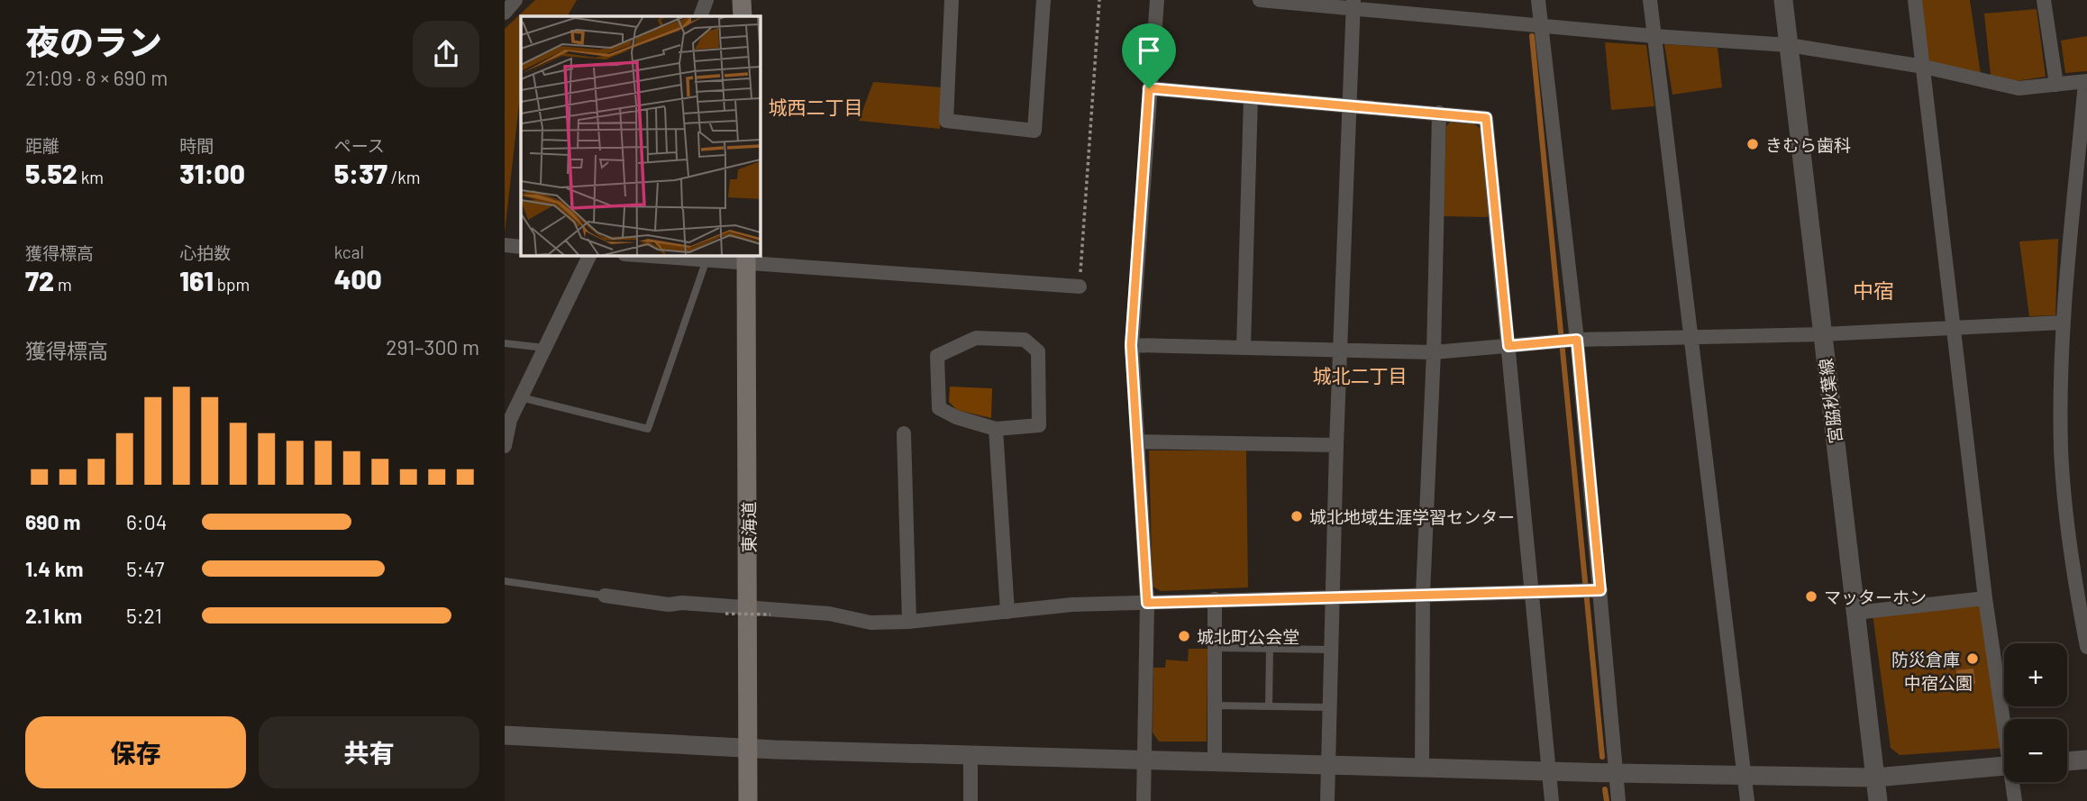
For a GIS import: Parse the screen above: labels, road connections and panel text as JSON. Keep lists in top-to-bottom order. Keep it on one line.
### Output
{"streets":{"main road":["東海道"],"street":["宮脇秋葉線"]},"districts":["城西二丁目","中宿","城北二丁目"],"parks":["中宿公園"],"places":["きむら歯科","城北地域生涯学習センター","マッターホン","城北町公会堂","防災倉庫"],"page":{"heading":["夜のラン","21:09 · 8 × 690 m"],"stats":[["距離","5.52 km"],["時間","31:00"],["ペース","5:37 /km"],["獲得標高","72 m"],["心拍数","161 bpm"],["kcal","400"]],"chart":["獲得標高","291–300 m"],"list":[{"name":"690 m","note":"6:04"},{"name":"1.4 km","note":"5:47"},{"name":"2.1 km","note":"5:21"}],"map_buttons":["+","−"],"buttons":["保存","共有"]}}
